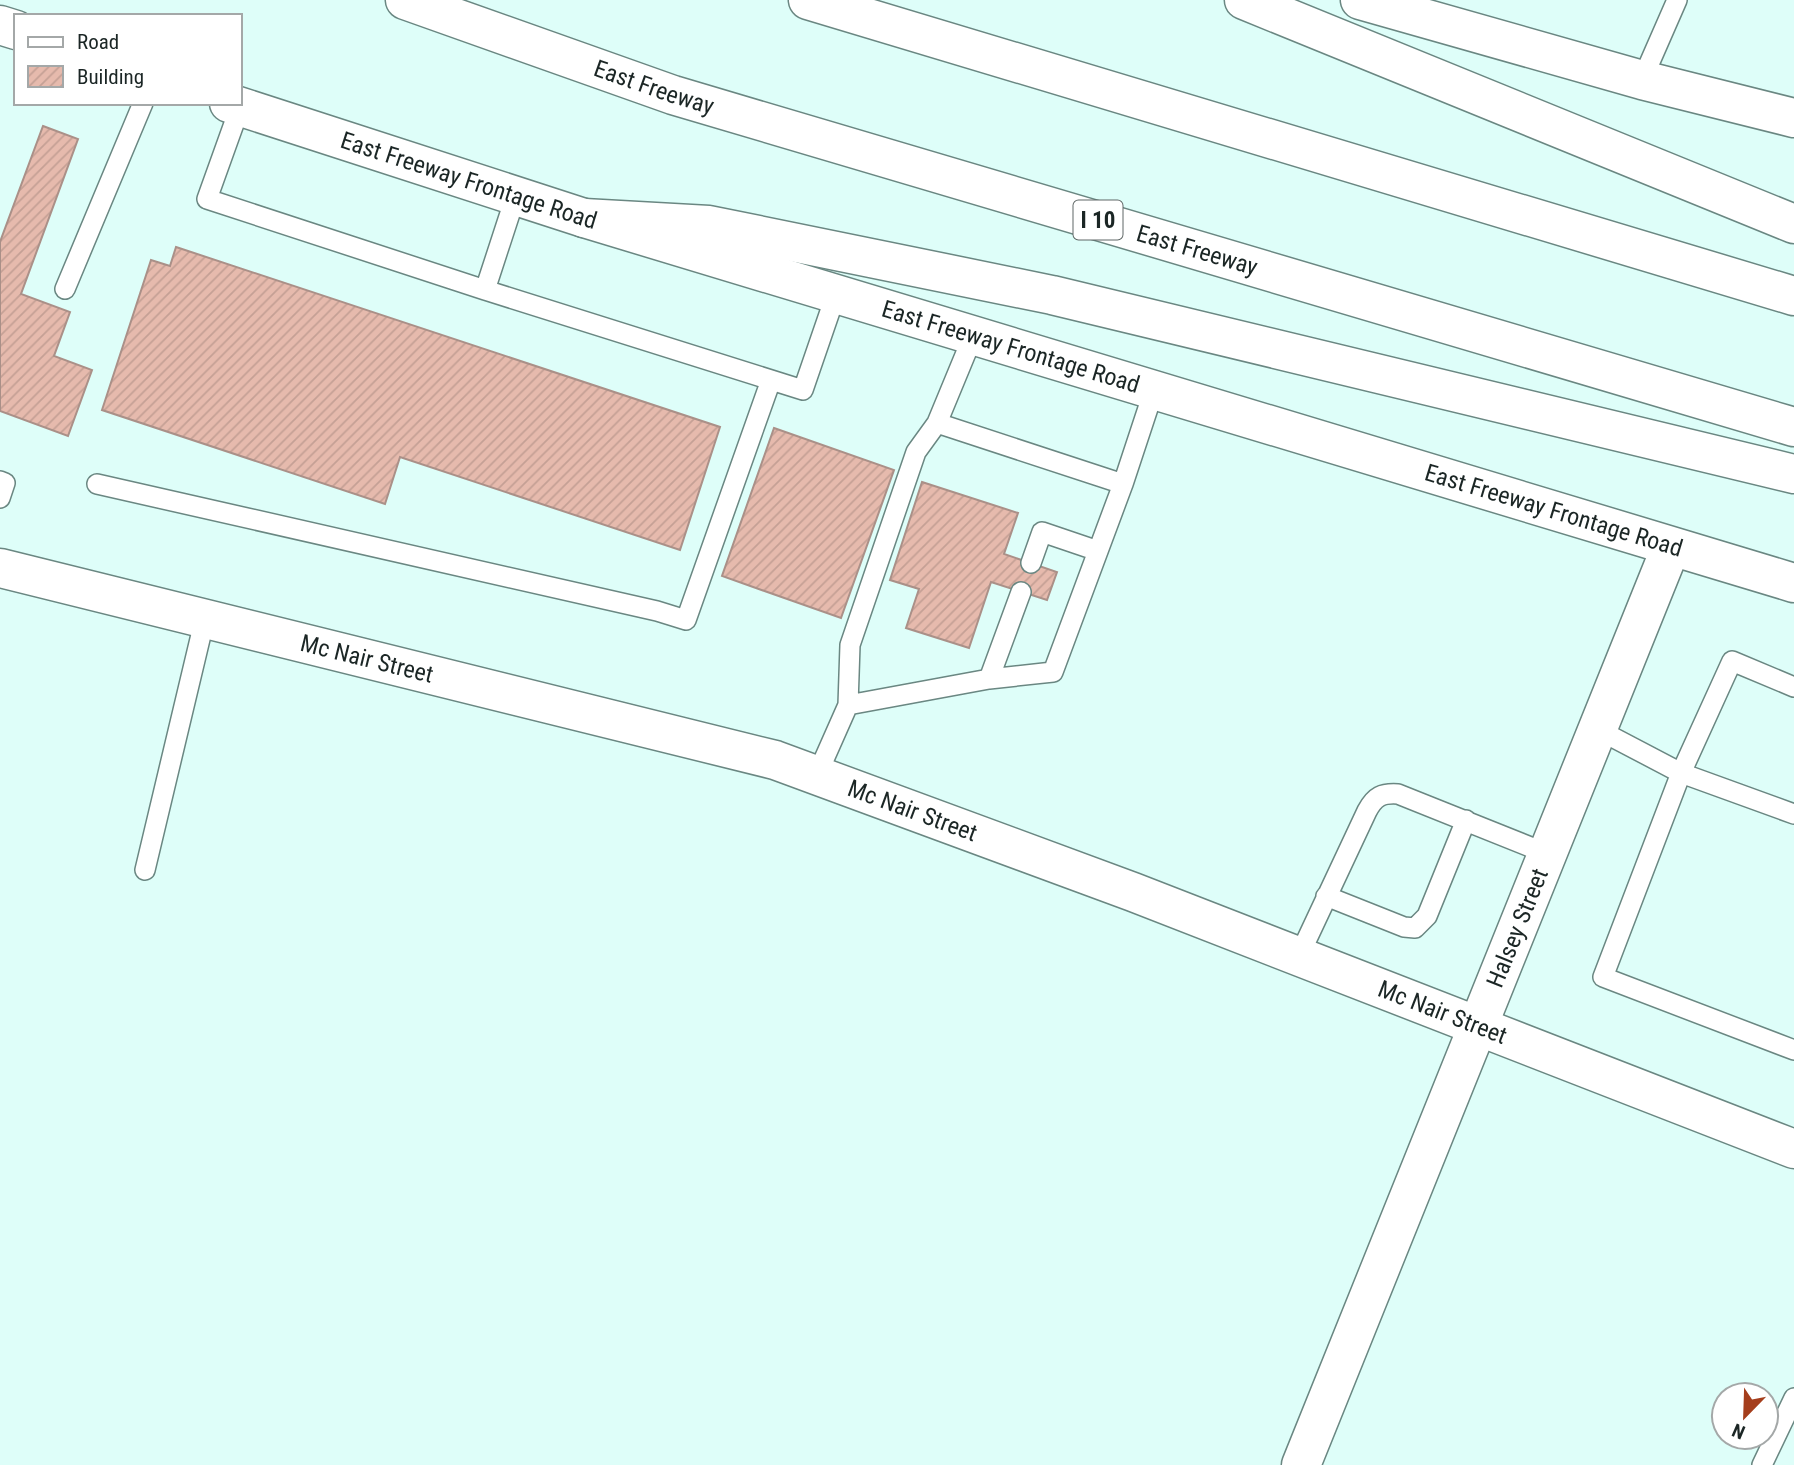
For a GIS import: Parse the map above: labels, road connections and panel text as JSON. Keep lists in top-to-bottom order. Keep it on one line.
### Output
{"streets":{"main road":["East Freeway","East Freeway Frontage Road","I 10","Mc Nair Street","Halsey Street"]},"crossings":[["East Freeway Frontage Road","Halsey Street"],["Mc Nair Street","Halsey Street"]],"legend":["Road","Building"],"north":"bottom left"}
